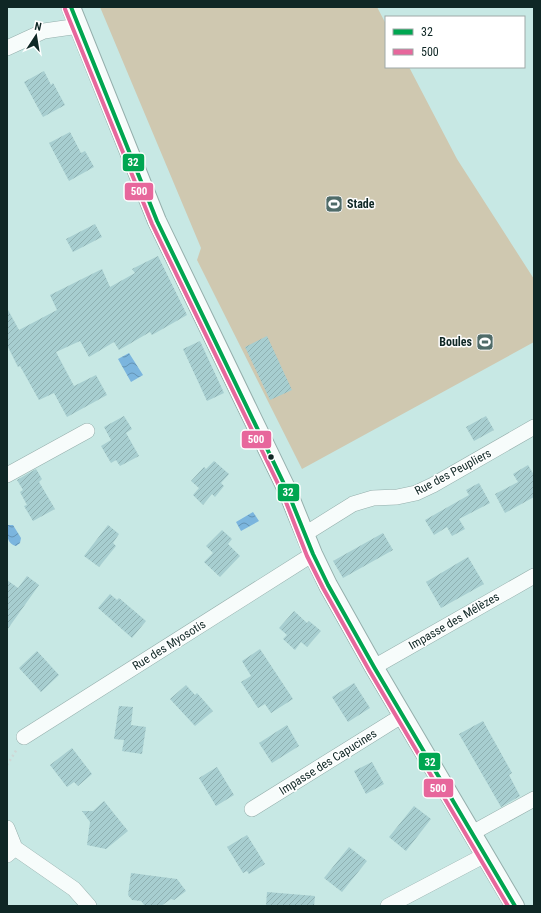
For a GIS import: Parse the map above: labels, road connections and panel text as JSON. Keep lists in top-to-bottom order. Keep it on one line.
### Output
{"streets":{"street":["Rue des Peupliers","Impasse des Mélèzes","Rue des Myosotis","Impasse des Capucines"]},"places":{"sports":["Stade","Boules"]},"lines":["transit line 32","transit line 500"],"legend":["32","500"],"north":"top"}
